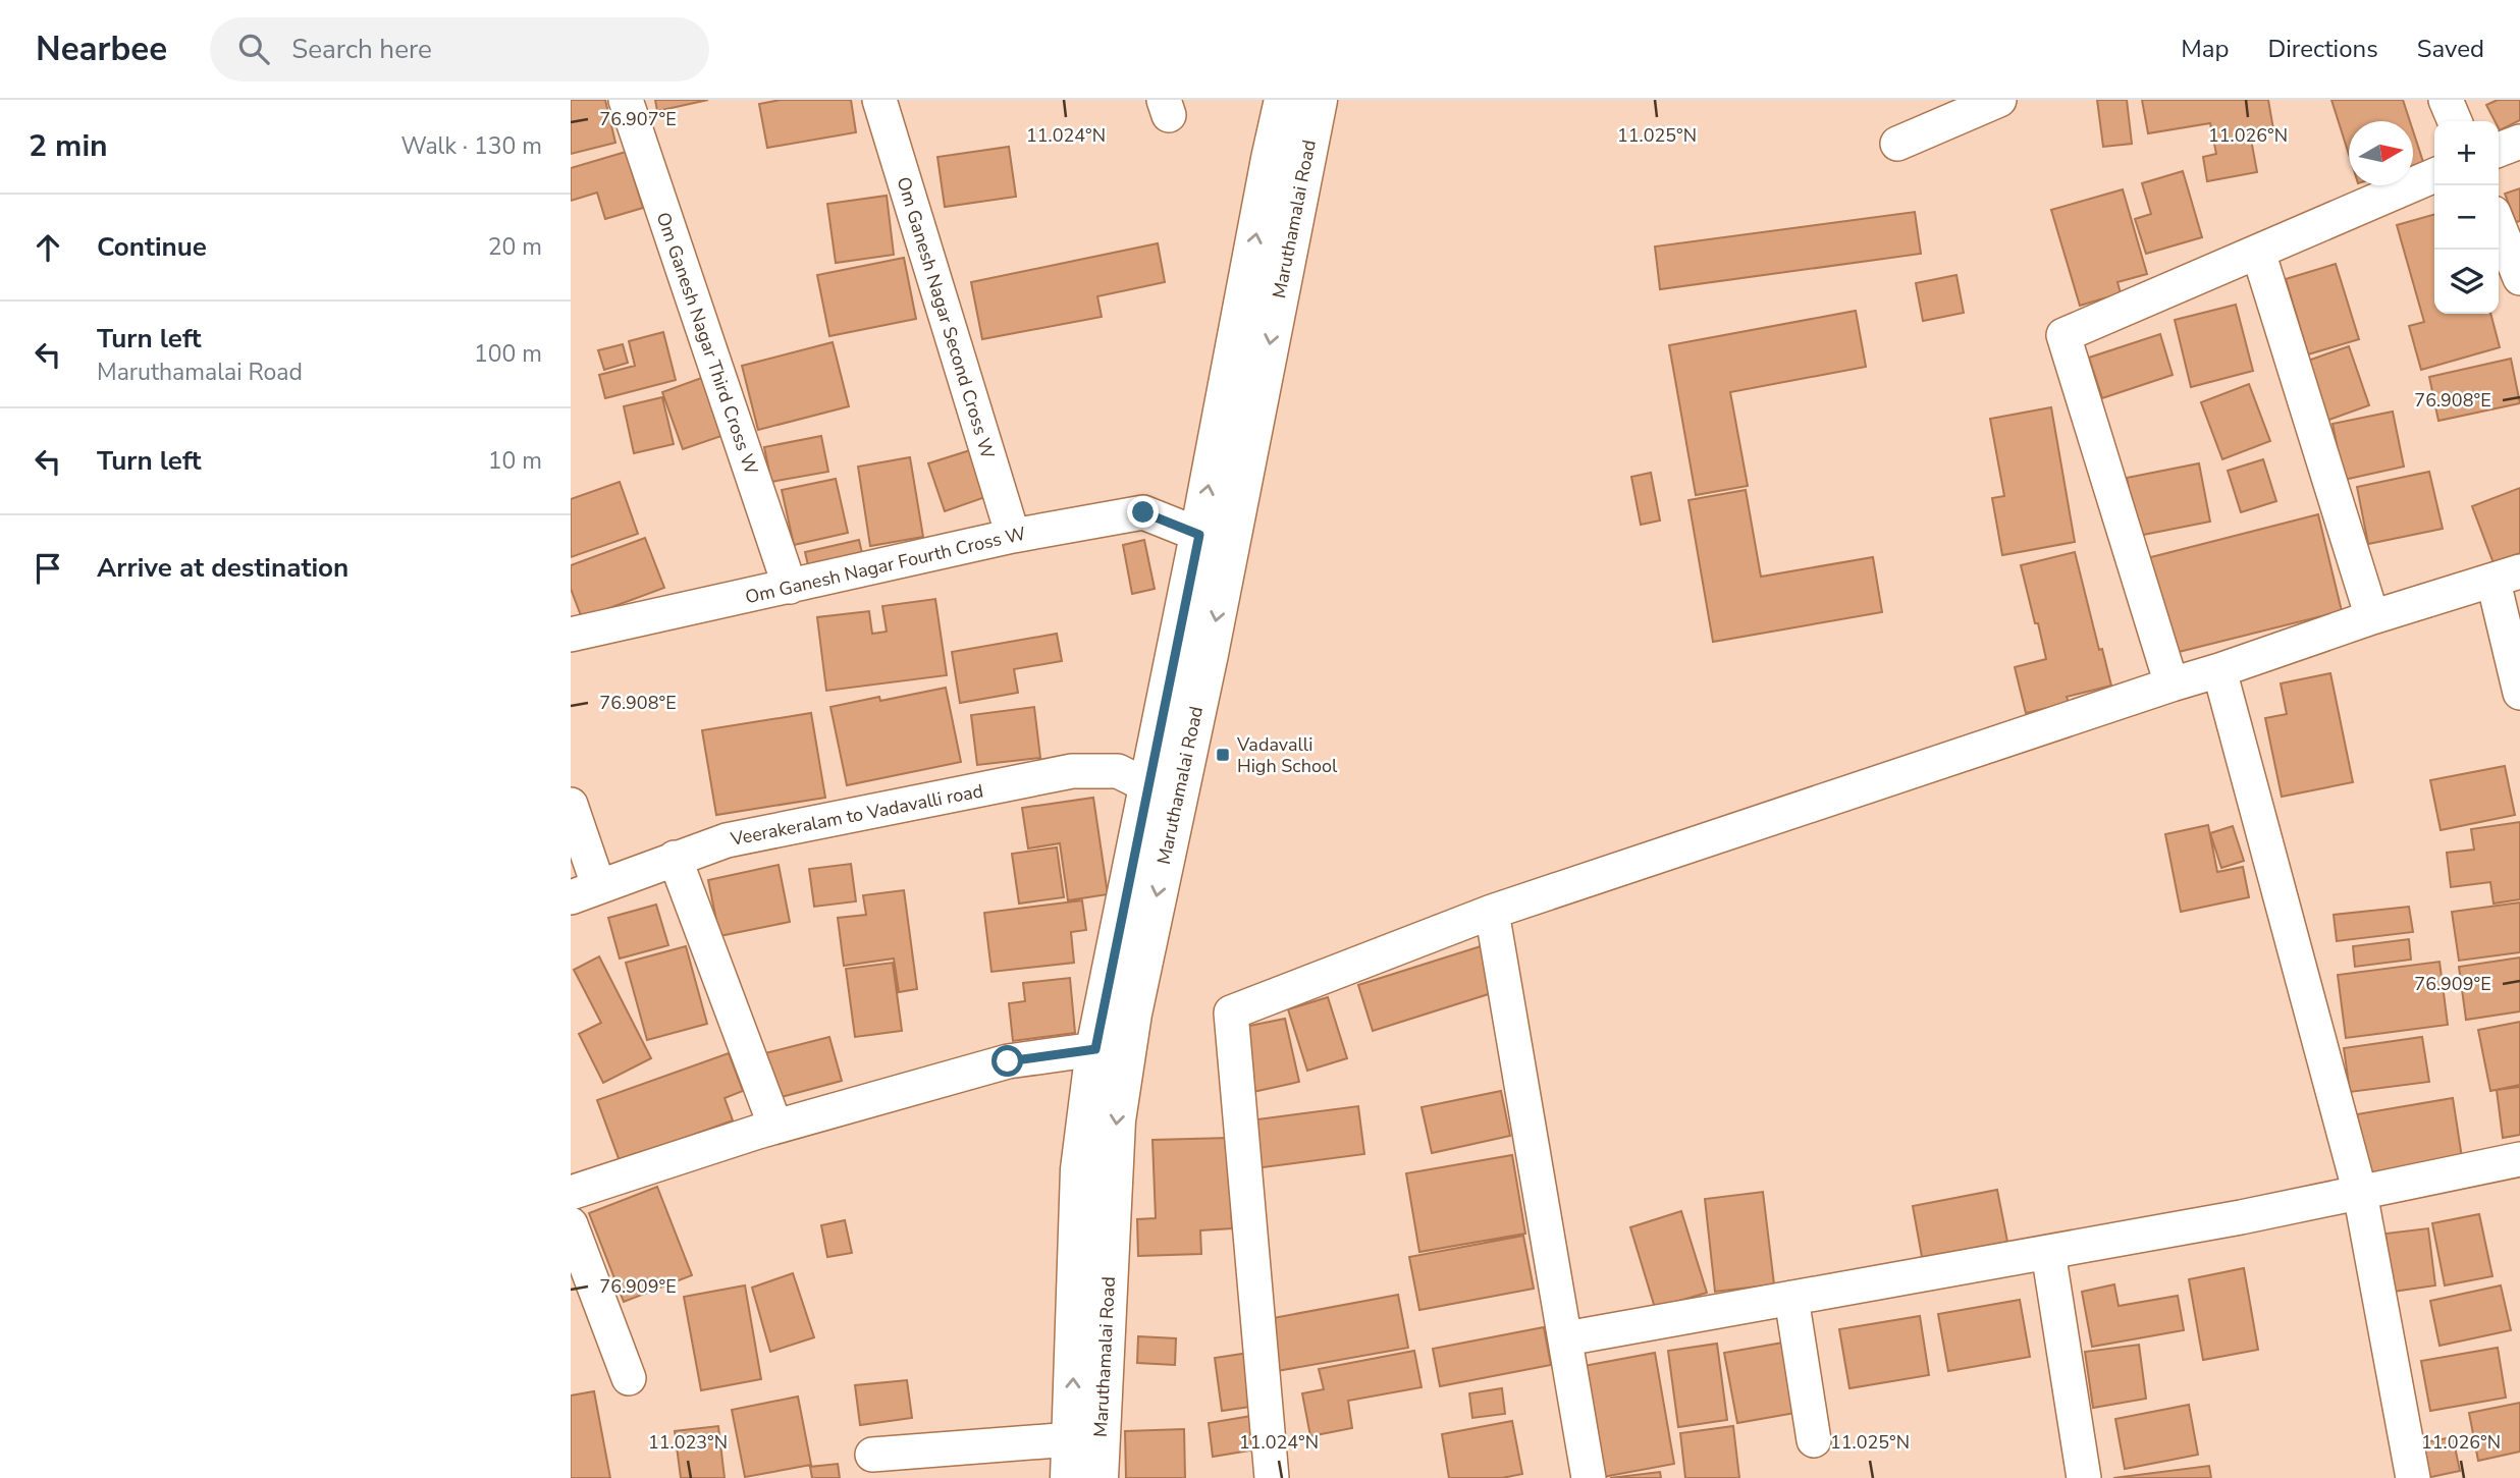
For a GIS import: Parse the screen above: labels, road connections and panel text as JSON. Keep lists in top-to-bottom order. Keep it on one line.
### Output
{"streets":{"main road":["Maruthamalai Road"],"street":["Om Ganesh Nagar Second Cross W","Om Ganesh Nagar Third Cross W","Om Ganesh Nagar Fourth Cross W","Veerakeralam to Vadavalli road"]},"crossings":[["Maruthamalai Road","Om Ganesh Nagar Fourth Cross W"],["Maruthamalai Road","Veerakeralam to Vadavalli road"],["Om Ganesh Nagar Second Cross W","Om Ganesh Nagar Fourth Cross W"],["Om Ganesh Nagar Third Cross W","Om Ganesh Nagar Fourth Cross W"]],"places":{"transit":["Vadavalli High School"]},"north":"right","page":{"header":"Nearbee","search":"Search here","nav":["Map","Directions","Saved"],"heading":["2 min","Walk · 130 m"],"map_buttons":["+","−"],"list":[["Continue","20 m"],["Turn left","Maruthamalai Road","100 m"],["Turn left","10 m"],"Arrive at destination"]},"coordinates":["76.907°E","11.024°N","11.025°N","11.026°N","76.908°E","76.909°E","11.023°N"]}
